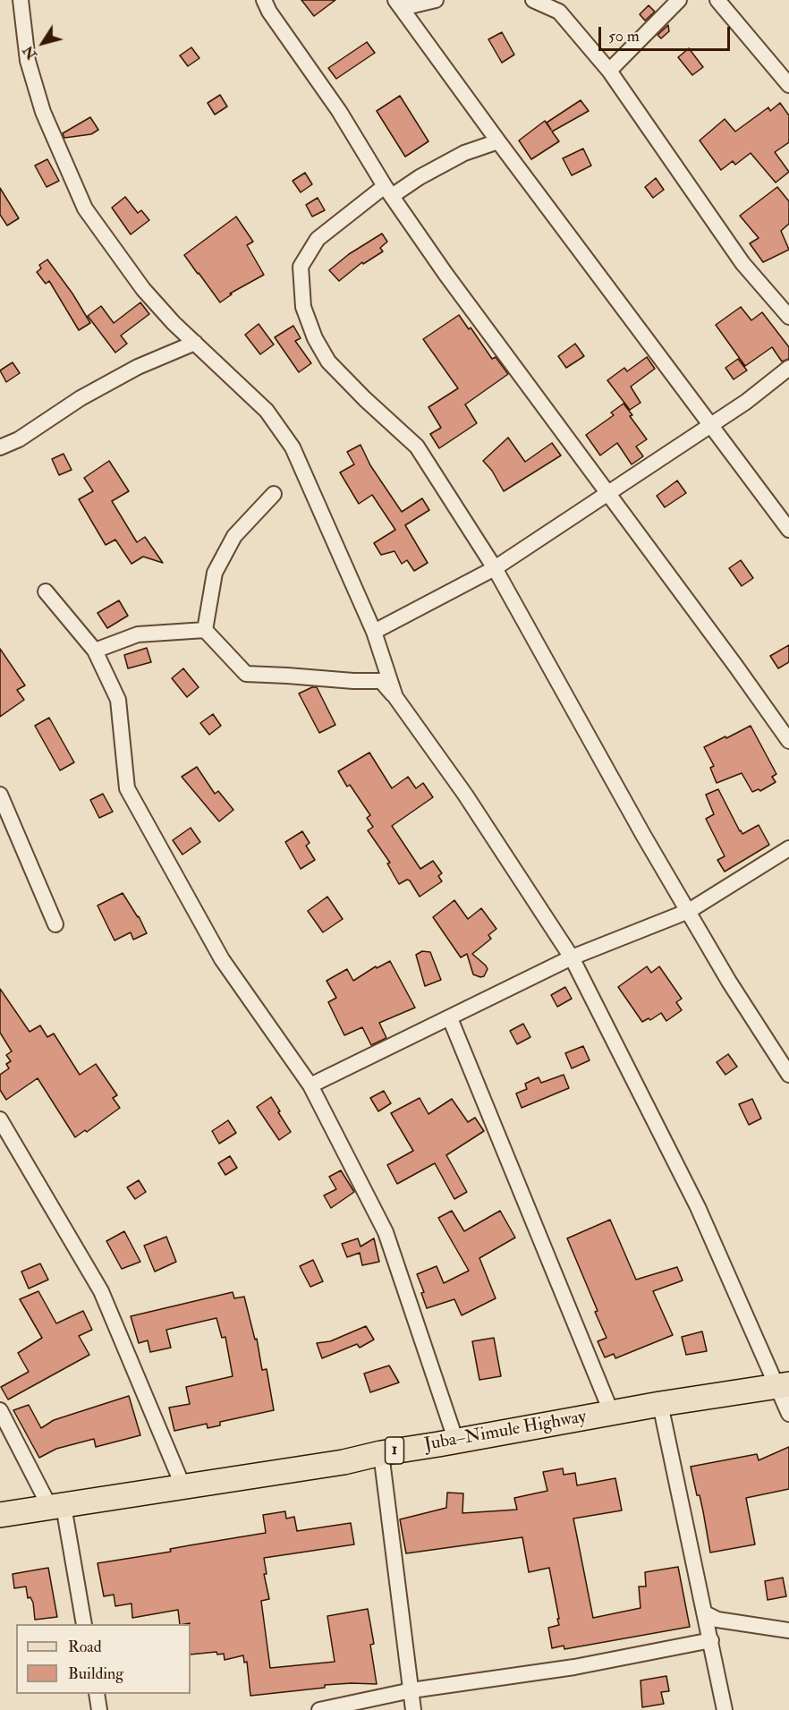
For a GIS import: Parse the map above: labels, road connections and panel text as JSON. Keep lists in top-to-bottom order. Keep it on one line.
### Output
{"streets":{"main road":["Juba–Nimule Highway","1"]},"legend":["Road","Building"],"scale_bar":"50 m","north":"bottom left"}
